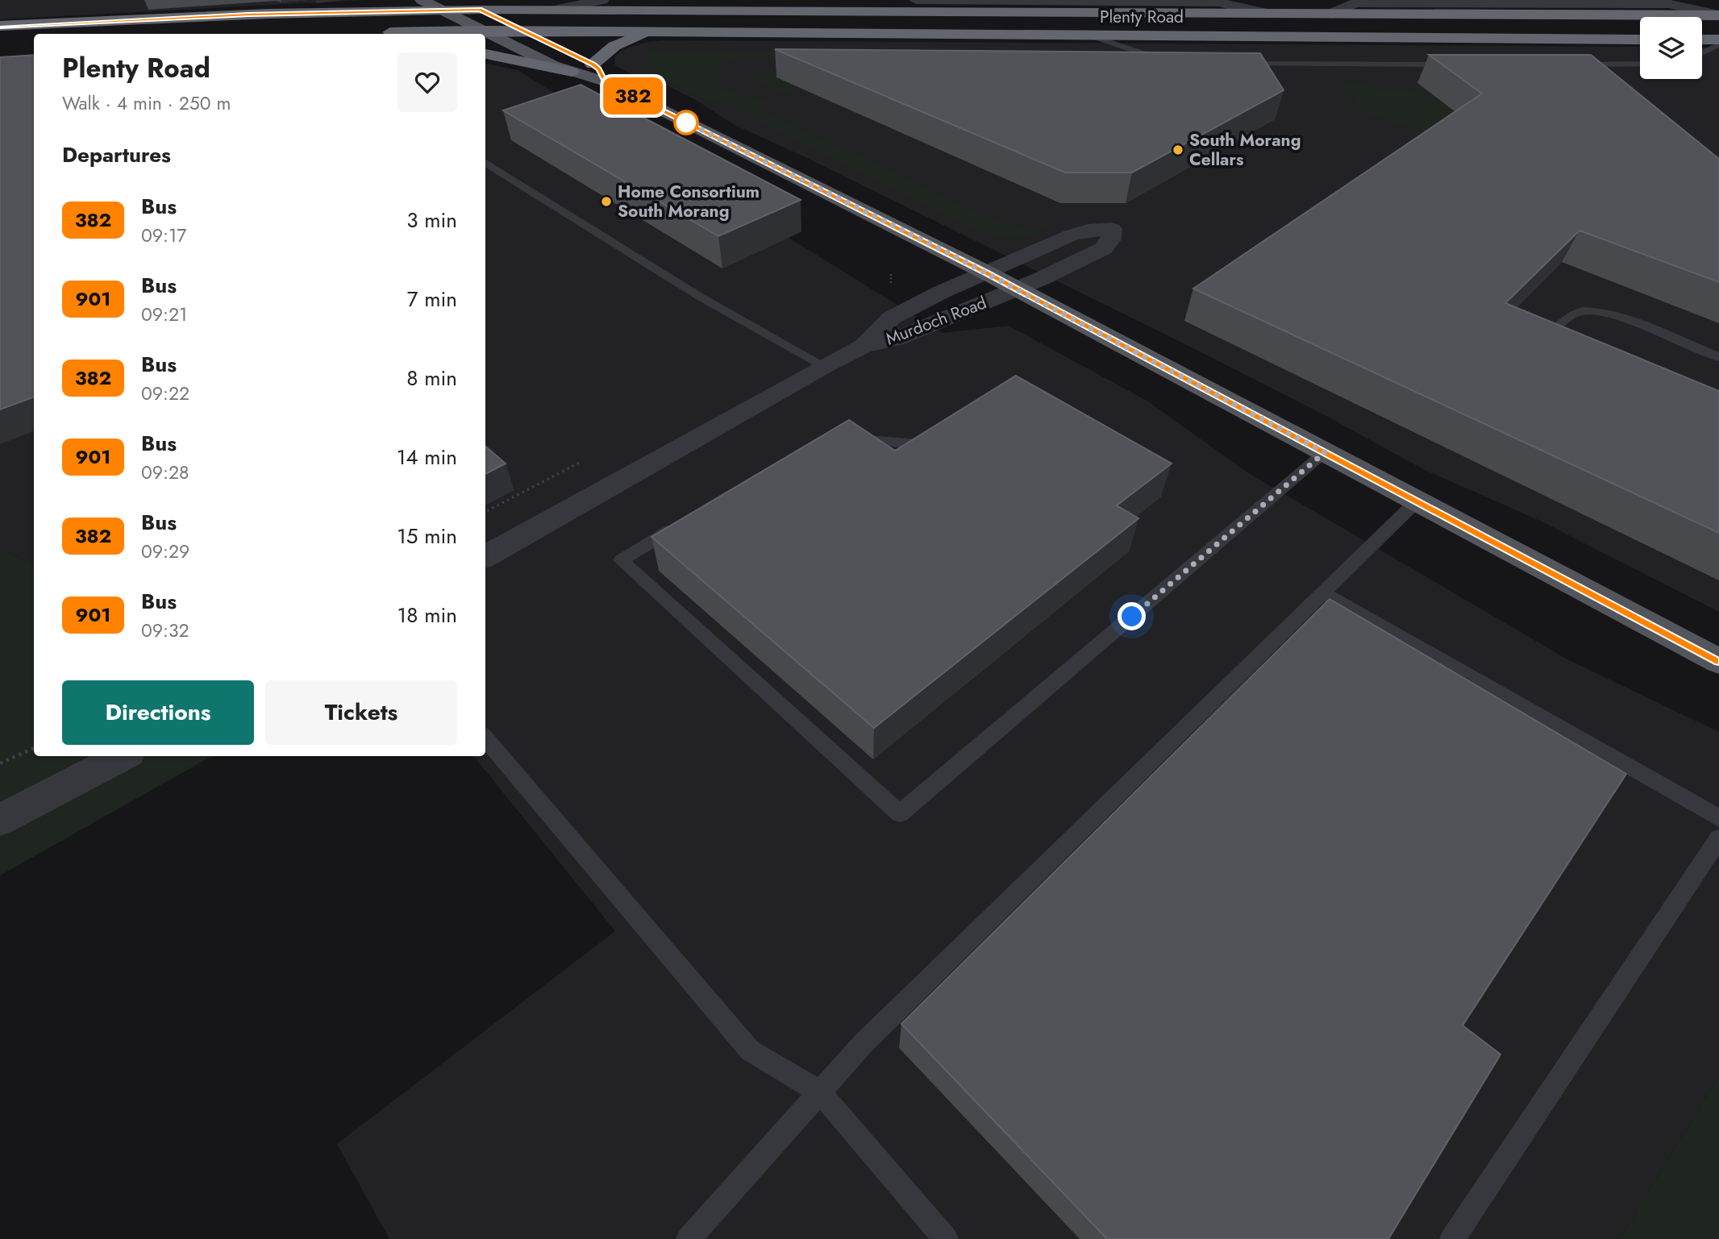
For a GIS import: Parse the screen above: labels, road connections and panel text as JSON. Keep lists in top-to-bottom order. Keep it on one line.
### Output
{"streets":{"highway":["Plenty Road"],"street":["Murdoch Road"]},"places":["South Morang Cellars","Home Consortium South Morang"],"lines":["bus line 382"],"page":{"on_map":"382","heading":[["Plenty Road","Walk · 4 min · 250 m"],"Departures"],"list":[{"mark":"382","name":"Bus","note":"09:17","value":"3 min"},{"mark":"901","name":"Bus","note":"09:21","value":"7 min"},{"mark":"382","name":"Bus","note":"09:22","value":"8 min"},{"mark":"901","name":"Bus","note":"09:28","value":"14 min"},{"mark":"382","name":"Bus","note":"09:29","value":"15 min"},{"mark":"901","name":"Bus","note":"09:32","value":"18 min"}],"buttons":["Directions","Tickets"]}}
